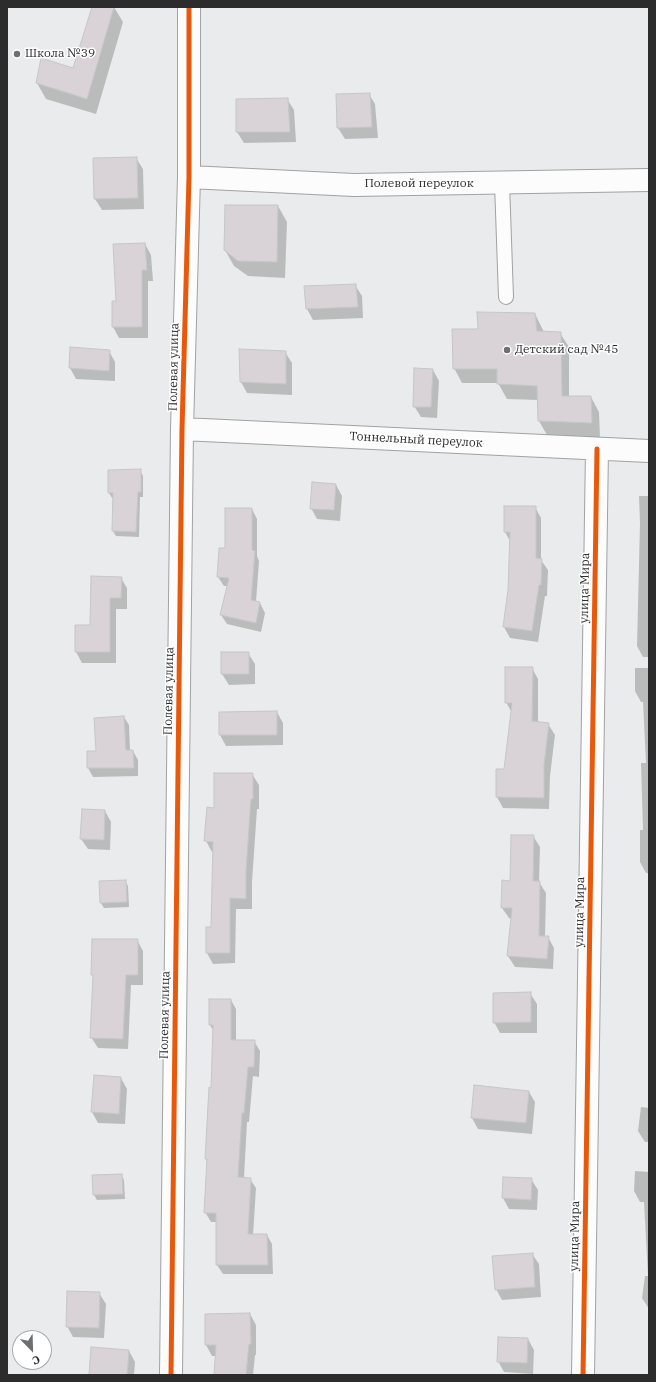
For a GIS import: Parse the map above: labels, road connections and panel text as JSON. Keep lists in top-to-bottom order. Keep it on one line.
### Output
{"streets":{"street":["Полевой переулок","Полевая улица","Тоннельный переулок","улица Мира"]},"crossings":[["Полевой переулок","Полевая улица"],["Полевая улица","Тоннельный переулок"],["Тоннельный переулок","улица Мира"]],"places":["Школа №39","Детский сад №45"],"north":"bottom right"}
